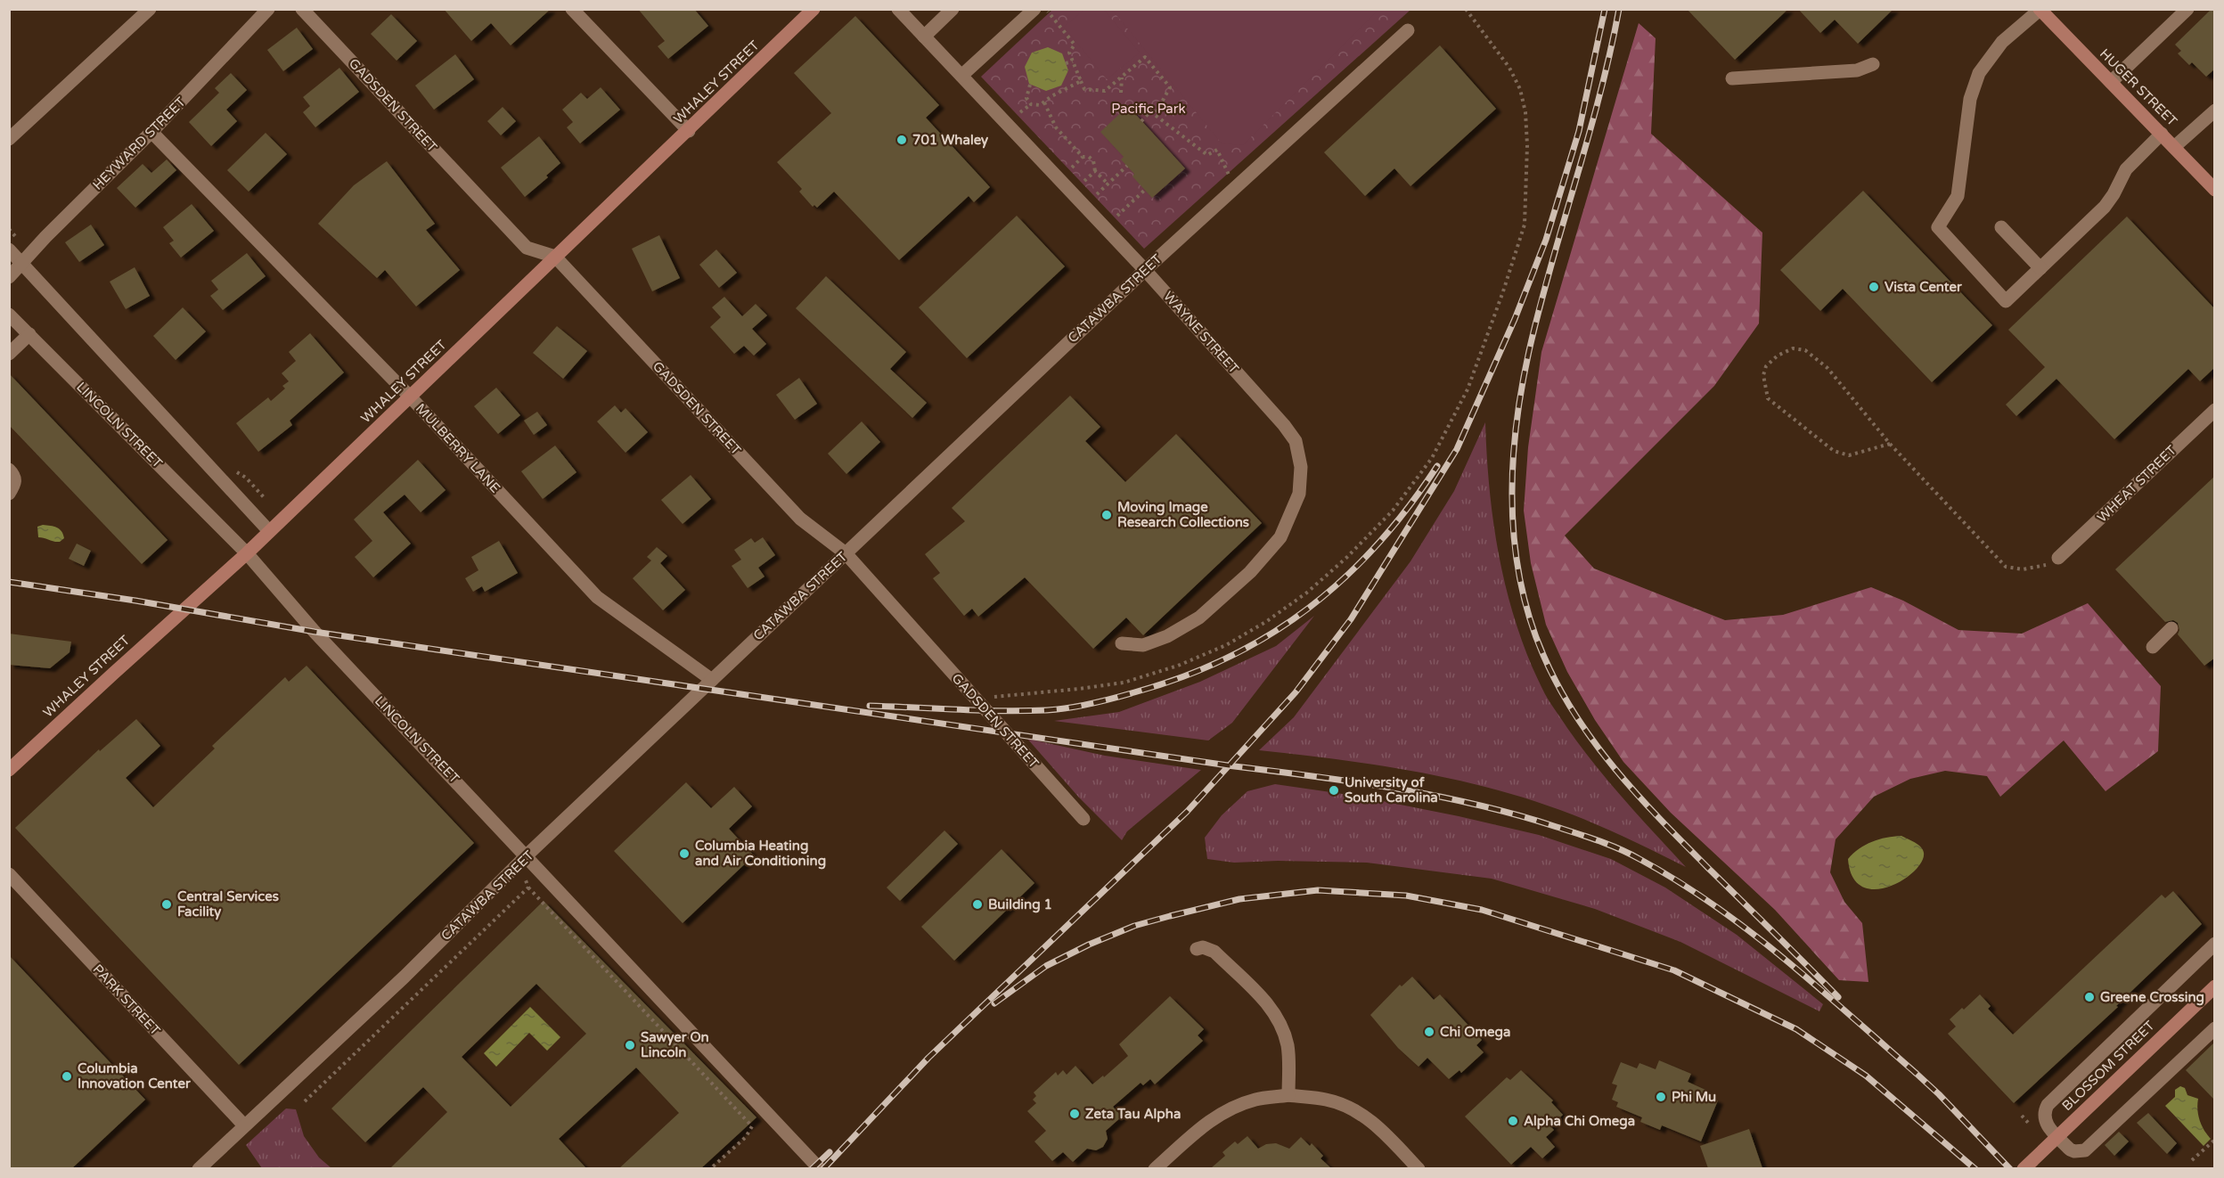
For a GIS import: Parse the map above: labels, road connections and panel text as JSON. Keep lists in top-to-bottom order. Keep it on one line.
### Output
{"streets":{"main road":["WHALEY STREET","HUGER STREET","BLOSSOM STREET"],"street":["GADSDEN STREET","HEYWARD STREET","CATAWBA STREET","WAYNE STREET","LINCOLN STREET","MULBERRY LANE","WHEAT STREET","PARK STREET"]},"crossings":[["WHALEY STREET","GADSDEN STREET"],["WHALEY STREET","LINCOLN STREET"],["WHALEY STREET","MULBERRY LANE"],["GADSDEN STREET","CATAWBA STREET"],["HEYWARD STREET","MULBERRY LANE"],["CATAWBA STREET","WAYNE STREET"],["CATAWBA STREET","LINCOLN STREET"],["CATAWBA STREET","MULBERRY LANE"],["CATAWBA STREET","PARK STREET"]],"parks":["Pacific Park"],"places":["701 Whaley","Vista Center","Moving Image Research Collections","University of South Carolina","Columbia Heating and Air Conditioning","Central Services Facility","Building 1","Greene Crossing","Chi Omega","Sawyer On Lincoln","Columbia Innovation Center","Phi Mu","Zeta Tau Alpha","Alpha Chi Omega"]}
